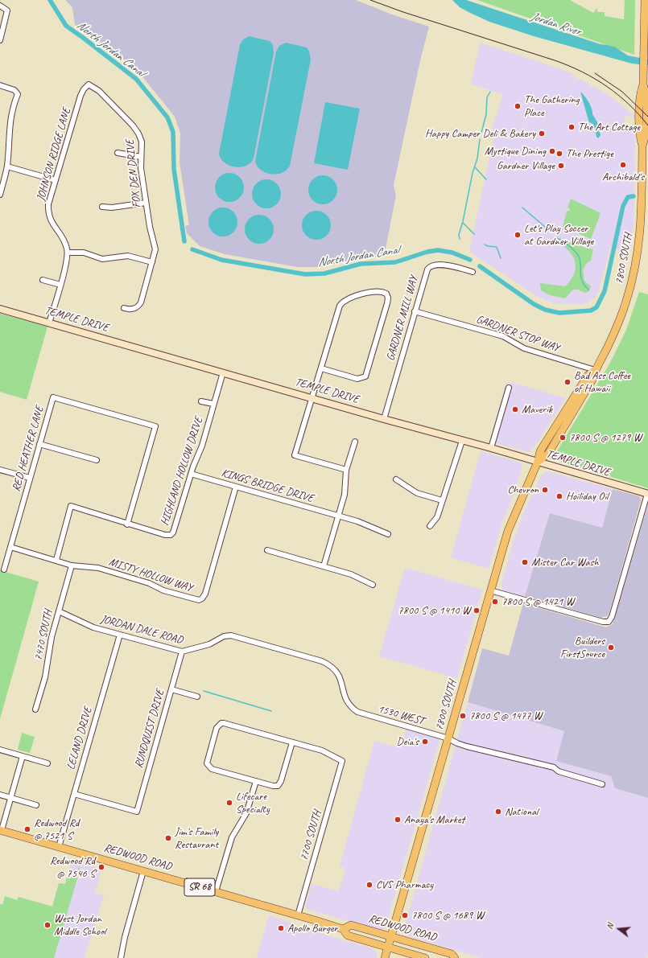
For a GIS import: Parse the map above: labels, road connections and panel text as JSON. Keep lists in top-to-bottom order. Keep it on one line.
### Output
{"streets":{"main road":["7800 SOUTH","REDWOOD ROAD","SR 68"],"street":["JOHNSON RIDGE LANE","FOX DEN DRIVE","GARDNER MILL WAY","TEMPLE DRIVE","GARDNER STOP WAY","RED HEATHER LANE","HIGHLAND HOLLOW DRIVE","KINGS BRIDGE DRIVE","MISTY HOLLOW WAY","JORDAN DALE ROAD","7470 SOUTH","1530 WEST","RUNDQUIST DRIVE","LELAND DRIVE","7700 SOUTH"]},"crossings":[["JOHNSON RIDGE LANE","FOX DEN DRIVE"],["7800 SOUTH","TEMPLE DRIVE"],["7800 SOUTH","GARDNER STOP WAY"],["7800 SOUTH","1530 WEST"],["7800 SOUTH","REDWOOD ROAD"],["GARDNER MILL WAY","TEMPLE DRIVE"],["GARDNER MILL WAY","GARDNER STOP WAY"],["TEMPLE DRIVE","HIGHLAND HOLLOW DRIVE"],["RED HEATHER LANE","HIGHLAND HOLLOW DRIVE"],["HIGHLAND HOLLOW DRIVE","KINGS BRIDGE DRIVE"],["KINGS BRIDGE DRIVE","MISTY HOLLOW WAY"],["MISTY HOLLOW WAY","7470 SOUTH"],["JORDAN DALE ROAD","7470 SOUTH"],["JORDAN DALE ROAD","1530 WEST"],["JORDAN DALE ROAD","RUNDQUIST DRIVE"],["JORDAN DALE ROAD","LELAND DRIVE"],["RUNDQUIST DRIVE","LELAND DRIVE"],["LELAND DRIVE","REDWOOD ROAD"],["7700 SOUTH","REDWOOD ROAD"]],"water":["Jordan River","North Jordan Canal"],"places":["The Gathering Place","The Art Cottage","Happy Camper Deli & Bakery","Mystique Dining","The Prestige","Archibald's","Gardner Village","Let's Play Soccer at Gardner Village","Bad Ass Coffee of Hawaii","Maverik","7800 S @ 1279 W","Chevron","Hoiliday Oil","Mister Car Wash","7800 S @ 1421 W","7800 S @ 1410 W","Builders FirstSource","7800 S @ 1477 W","Deia's","Lifecare Specialty","National","Anaya's Market","Redwood Rd @ 7521 S","Jim's Family Restaurant","Redwood Rd @ 7546 S","CVS Pharmacy","7800 S @ 1689 W","West Jordan Middle School","Apollo Burger"],"north":"left"}
